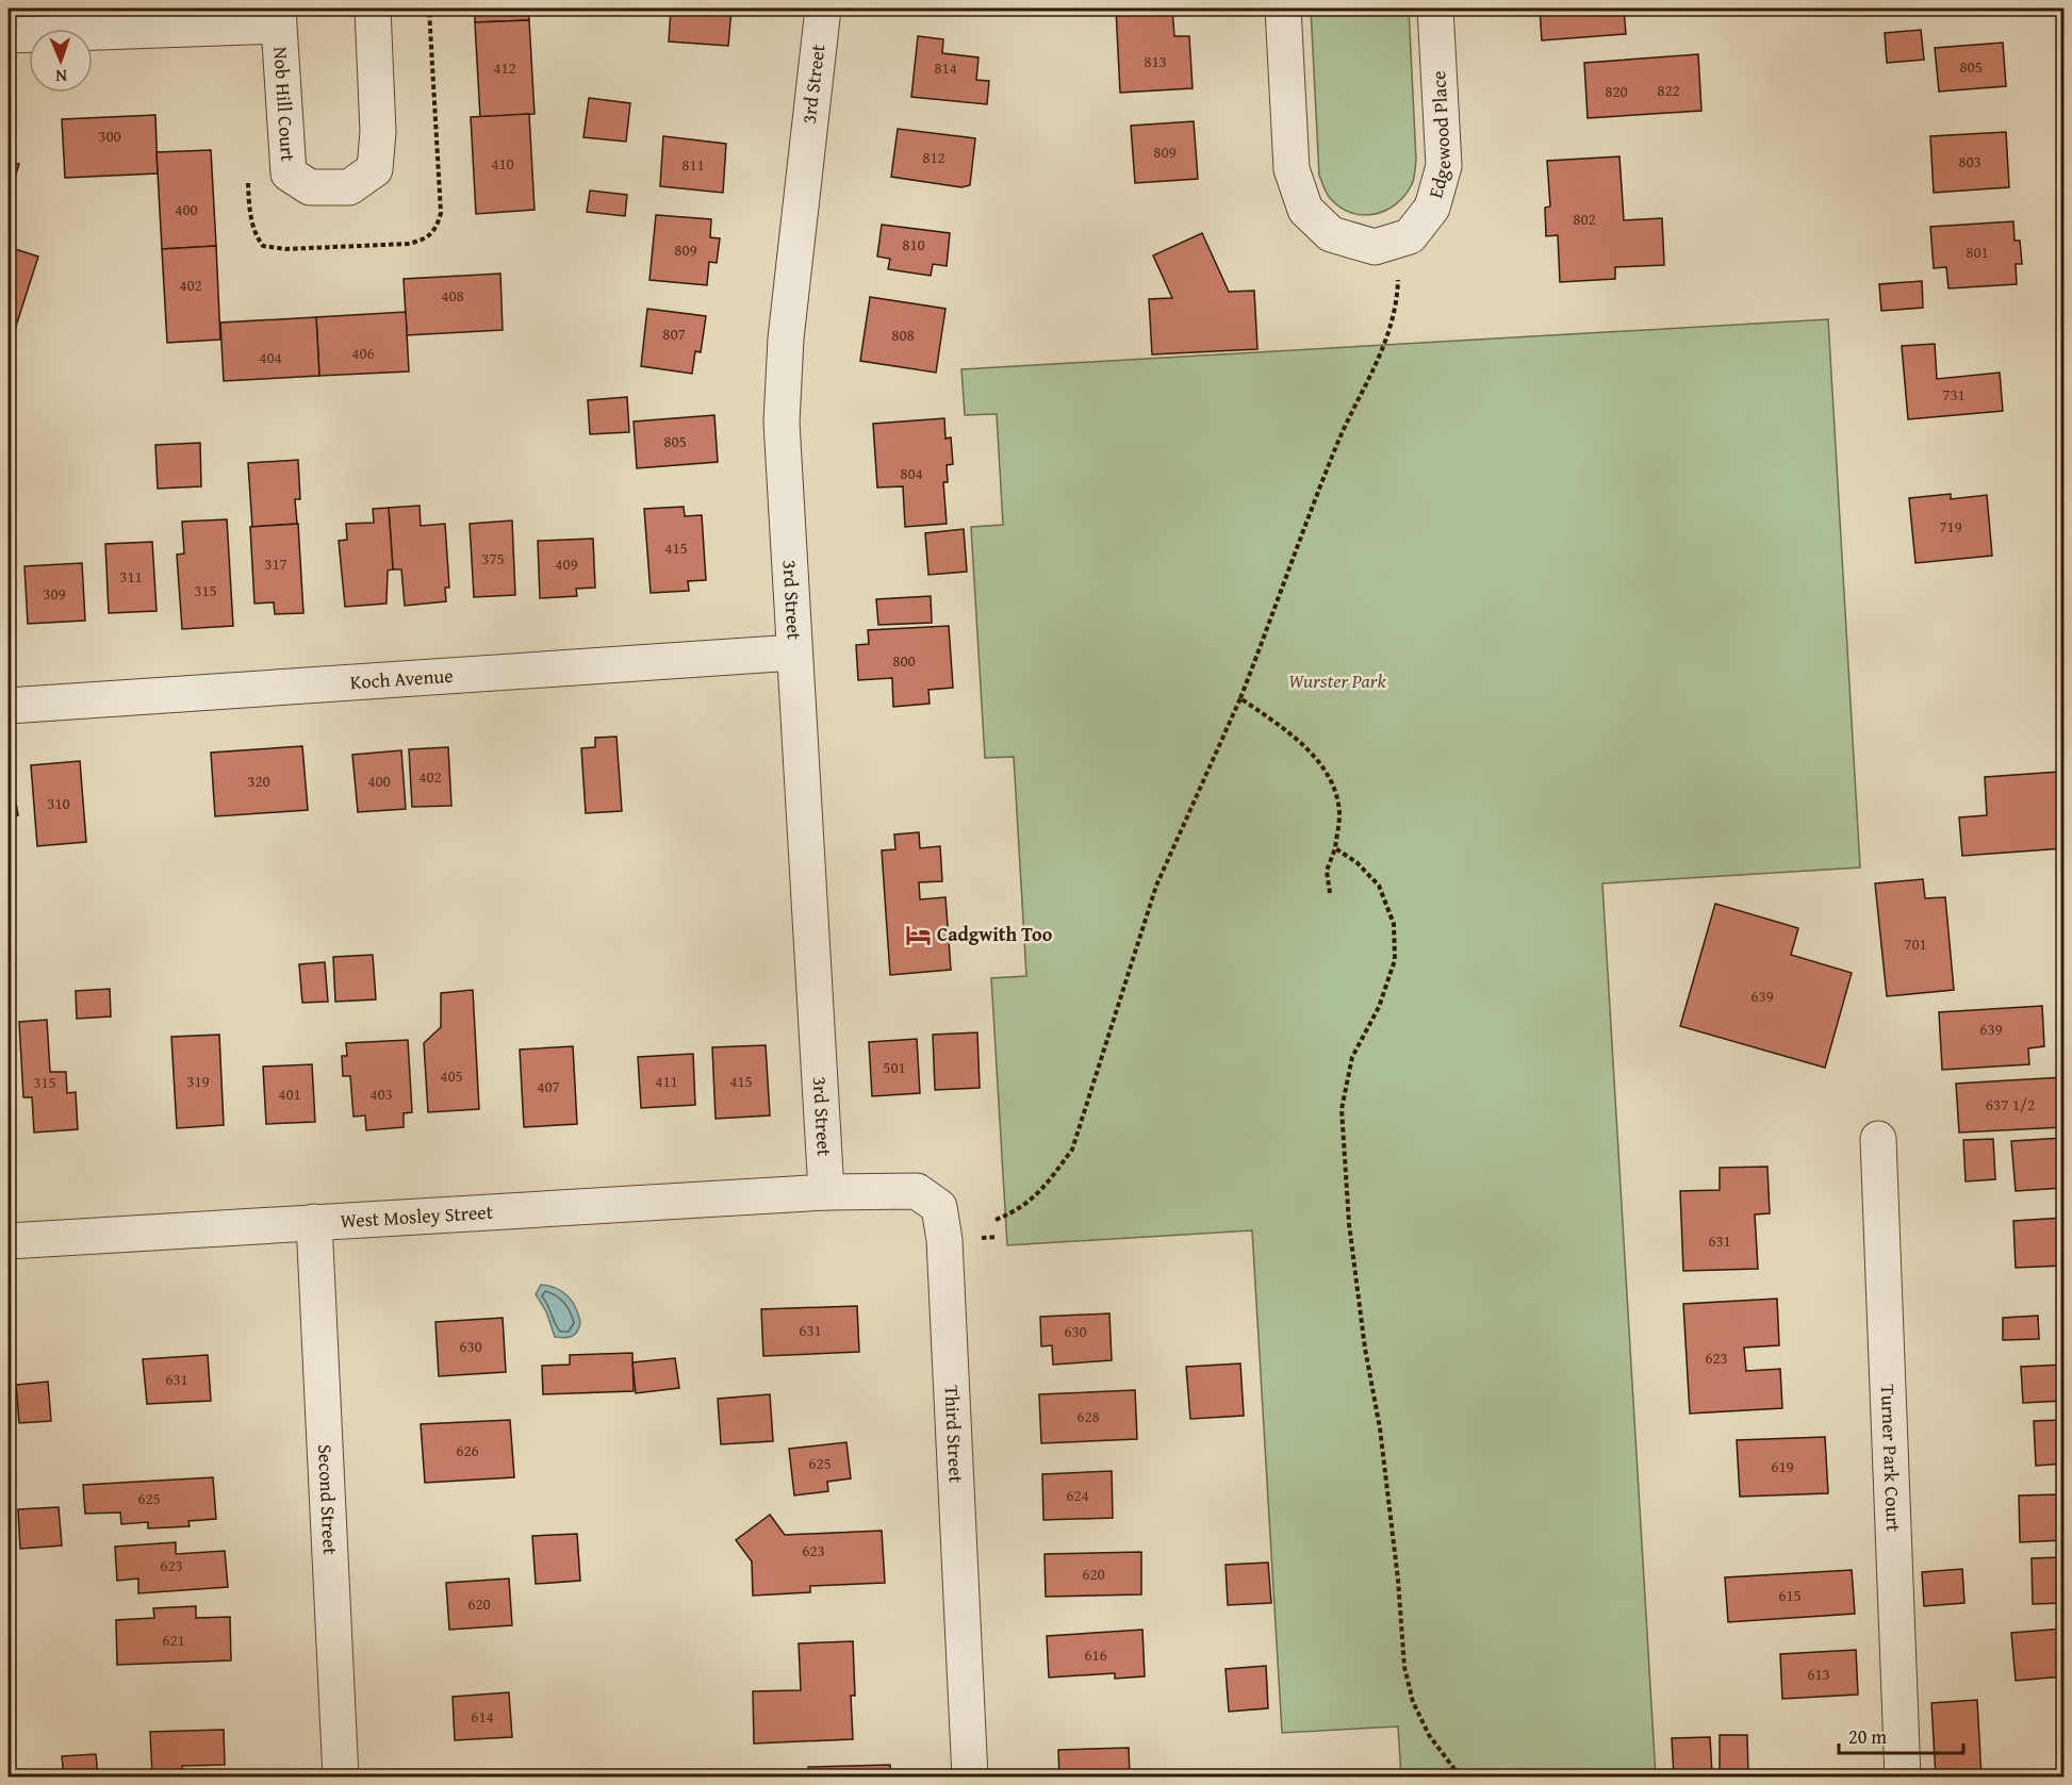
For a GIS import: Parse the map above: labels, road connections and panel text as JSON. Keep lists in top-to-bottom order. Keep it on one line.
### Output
{"streets":{"street":["3rd Street","Nob Hill Court","Edgewood Place","Koch Avenue","West Mosley Street","Third Street","Turner Park Court","Second Street"]},"crossings":[["3rd Street","Koch Avenue"],["3rd Street","West Mosley Street"],["3rd Street","Third Street"],["West Mosley Street","Third Street"],["West Mosley Street","Second Street"]],"parks":["Wurster Park"],"places":{"hotel":["Cadgwith Too"]},"house_numbers":["813","805","412","814","822","820","300","809","812","803","410","811","400","802","810","809","801","402","408","807","808","406","404","731","805","804","719","415","375","317","409","311","315","309","800","402","320","400","310","701","639","639","501","405","319","411","415","315","407","401","403","637 1/2","631","631","630","630","623","631","628","626","625","619","624","625","623","623","620","615","620","621","616","613","614"],"scale_bar":"20 m","north":"bottom"}
